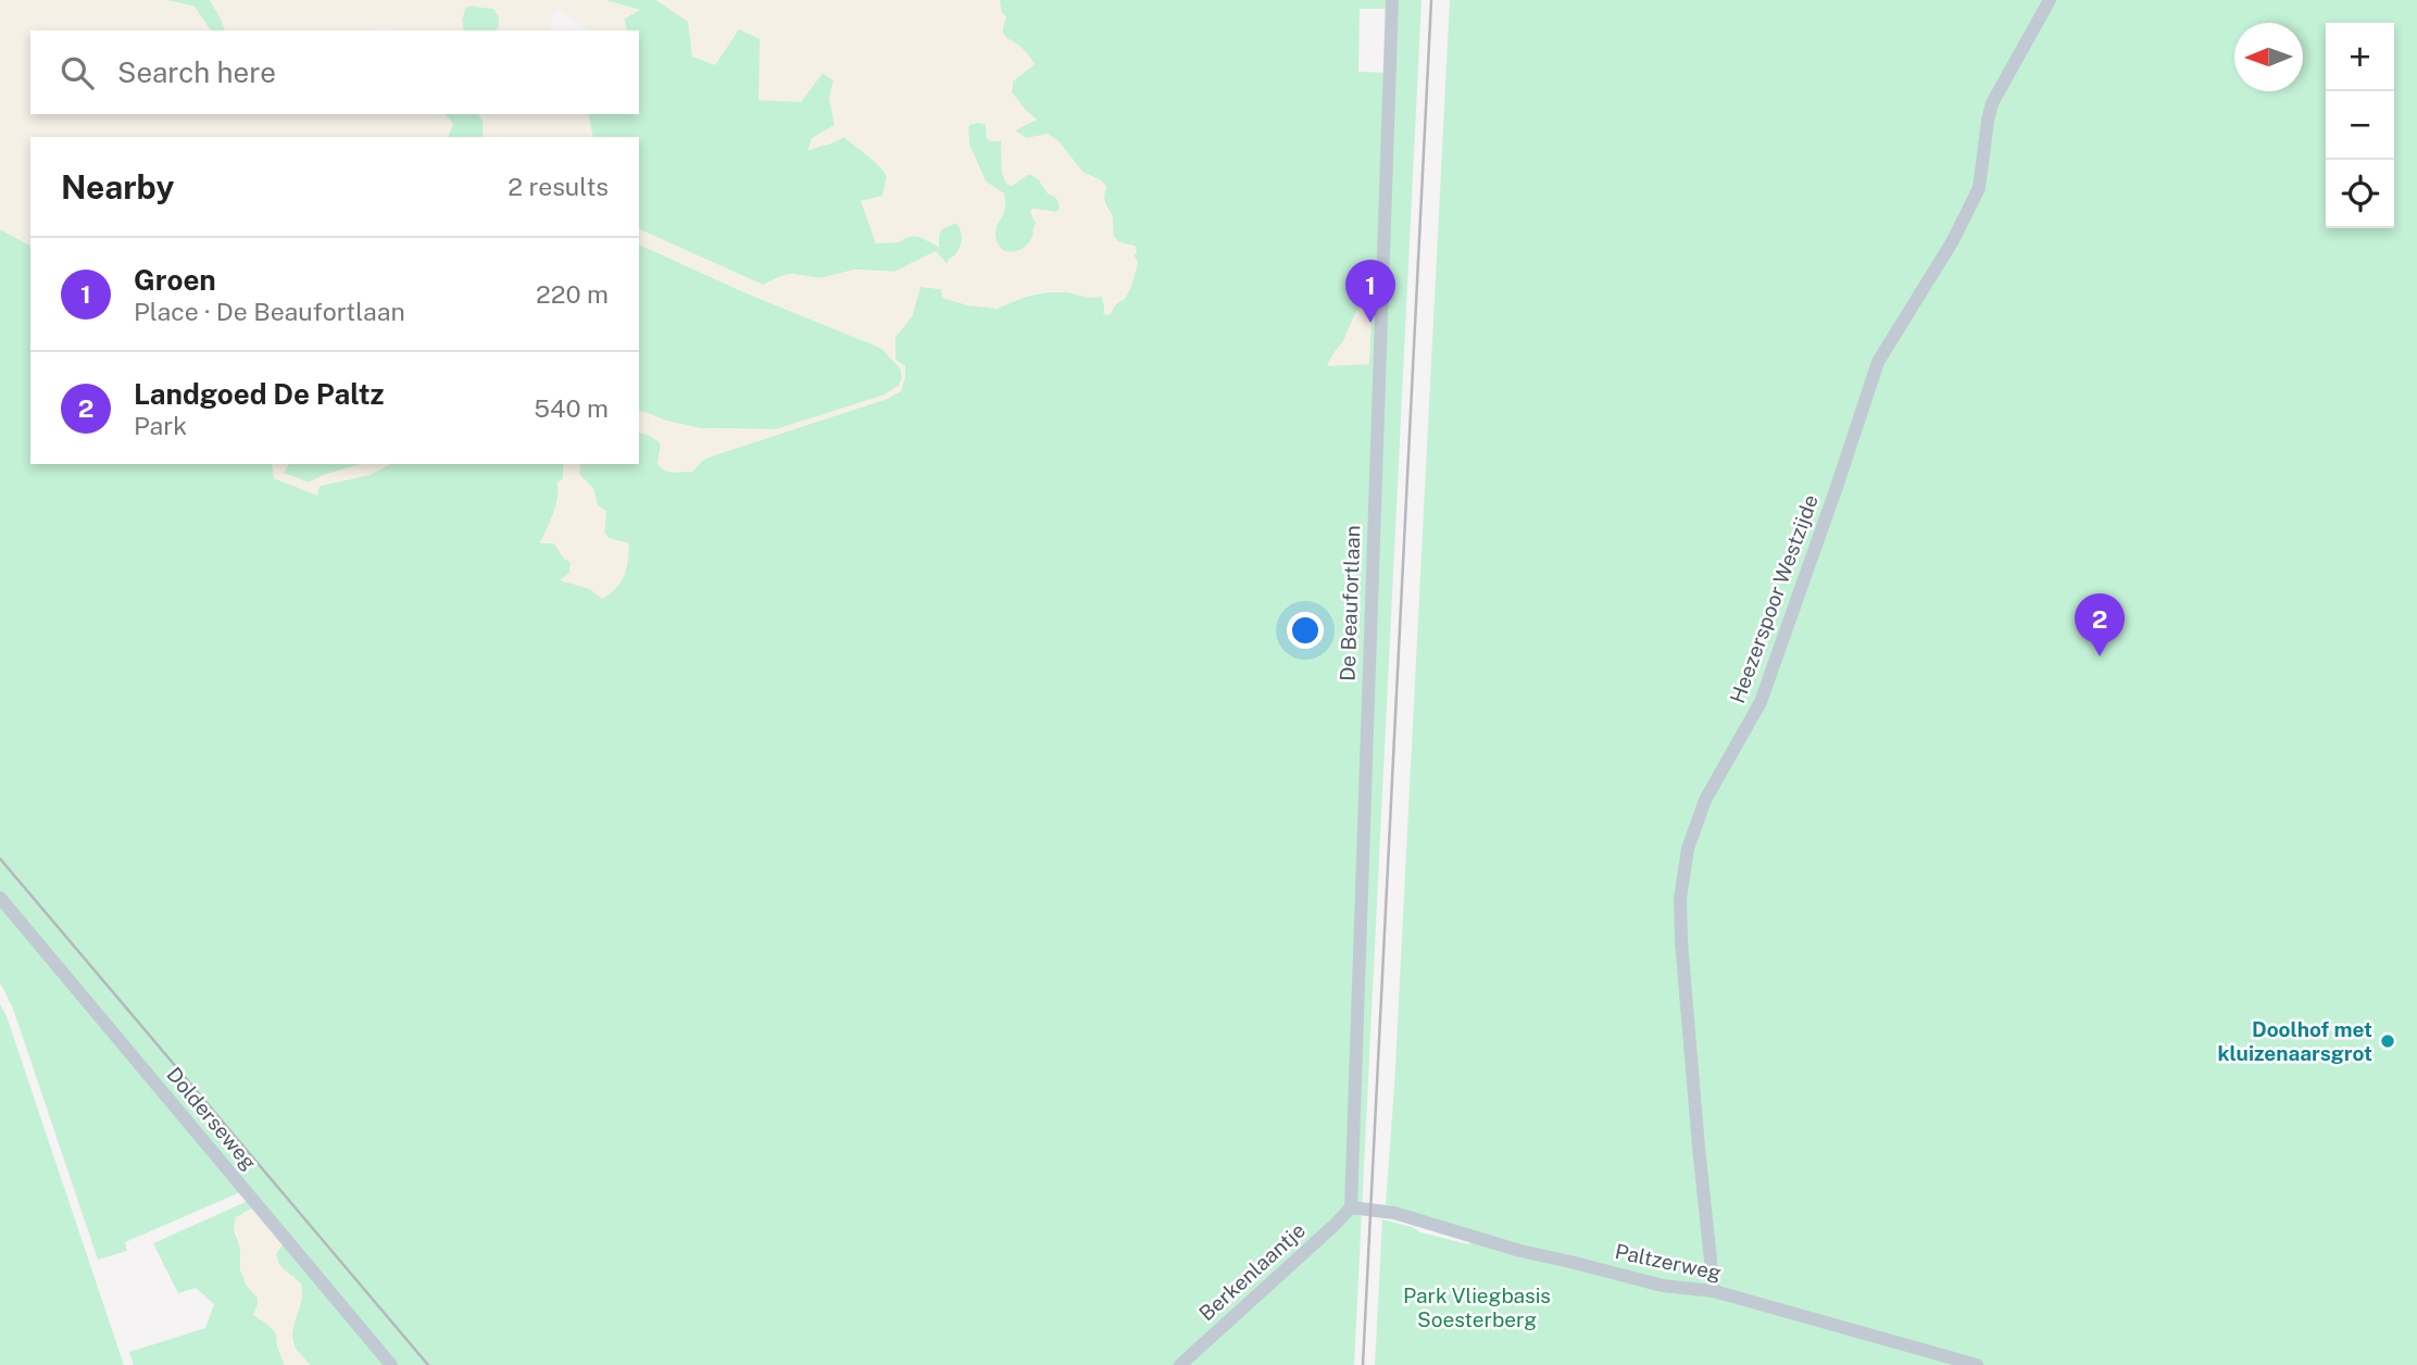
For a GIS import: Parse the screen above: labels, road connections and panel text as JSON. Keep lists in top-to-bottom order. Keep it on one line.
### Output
{"streets":{"street":["Heezerspoor Westzijde","De Beaufortlaan","Dolderseweg","Paltzerweg","Berkenlaantje"]},"crossings":[["Heezerspoor Westzijde","Paltzerweg"],["De Beaufortlaan","Paltzerweg"],["De Beaufortlaan","Berkenlaantje"],["Paltzerweg","Berkenlaantje"]],"parks":["Park Vliegbasis Soesterberg"],"places":["Doolhof met kluizenaarsgrot"],"north":"left","page":{"map_buttons":["+","−"],"search":"Search here","heading":["Nearby","2 results"],"list":[{"mark":"1","name":"Groen","note":"Place · De Beaufortlaan","value":"220 m"},{"mark":"2","name":"Landgoed De Paltz","note":"Park","value":"540 m"}],"pins":["1","2"]}}
